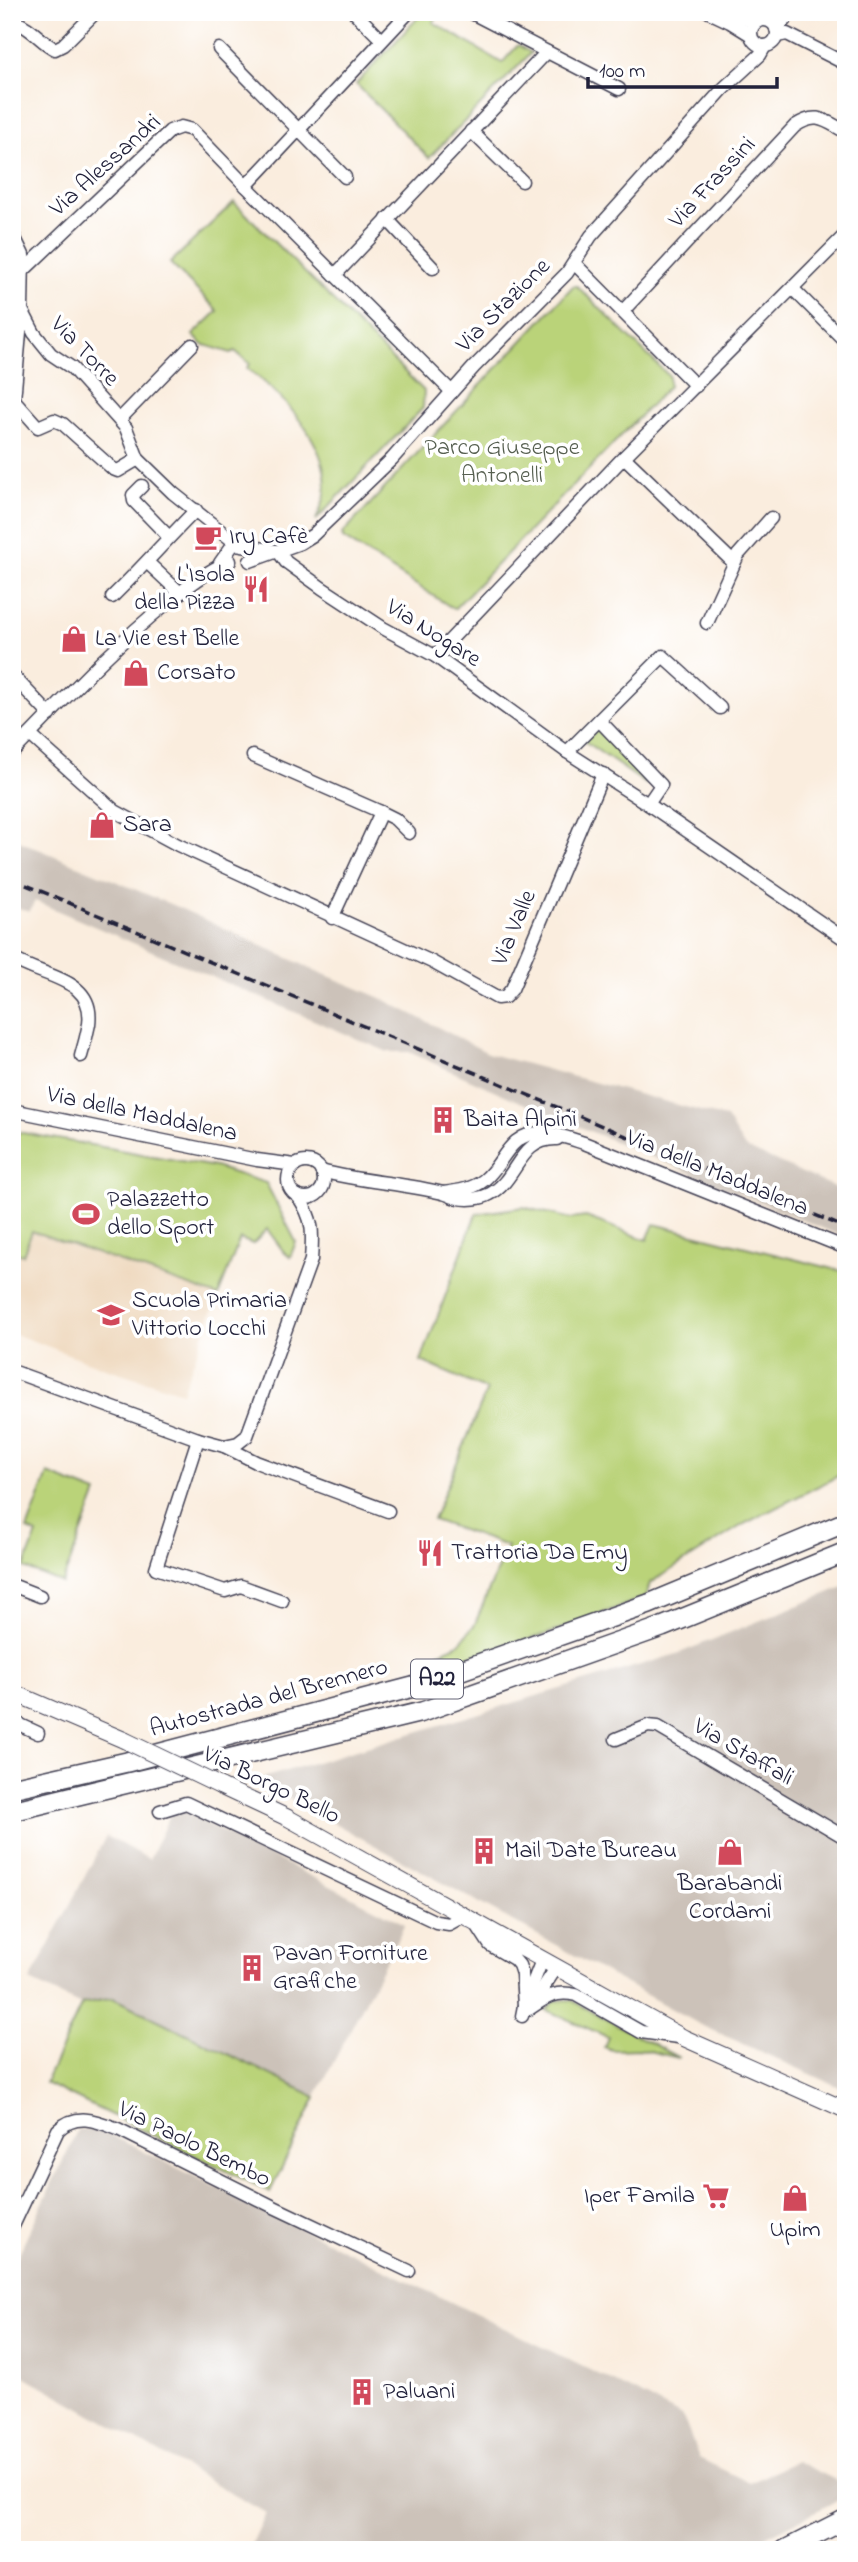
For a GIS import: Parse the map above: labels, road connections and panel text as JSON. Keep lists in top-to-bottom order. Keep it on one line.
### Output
{"streets":{"highway":["A22","Autostrada del Brennero"],"main road":["Via Borgo Bello"],"street":["Via Alessandri","Via Frassini","Via Stazione","Via Torre","Via Nogare","Via Valle","Via della Maddalena","Via Staffali","Via Paolo Bembo"]},"crossings":[["Via Alessandri","Via Stazione"],["Via Alessandri","Via Torre"],["Via Stazione","Via Torre"],["Via Stazione","Via Nogare"],["Via Stazione","Via Valle"],["Via Nogare","Via Valle"]],"parks":["Parco Giuseppe Antonelli"],"places":{"cafe":["Iry Cafè"],"restaurant":["L'Isola della Pizza","Trattoria Da Emy"],"shop":["La Vie est Belle","Corsato","Sara","Barabandi Cordami","Upim"],"building":["Baita Alpini","Mail Date Bureau","Pavan Forniture Grafiche","Paluani"],"sports":["Palazzetto dello Sport"],"school or university":["Scuola Primaria Vittorio Locchi"],"supermarket":["Iper Famila"]},"scale_bar":"100 m"}
